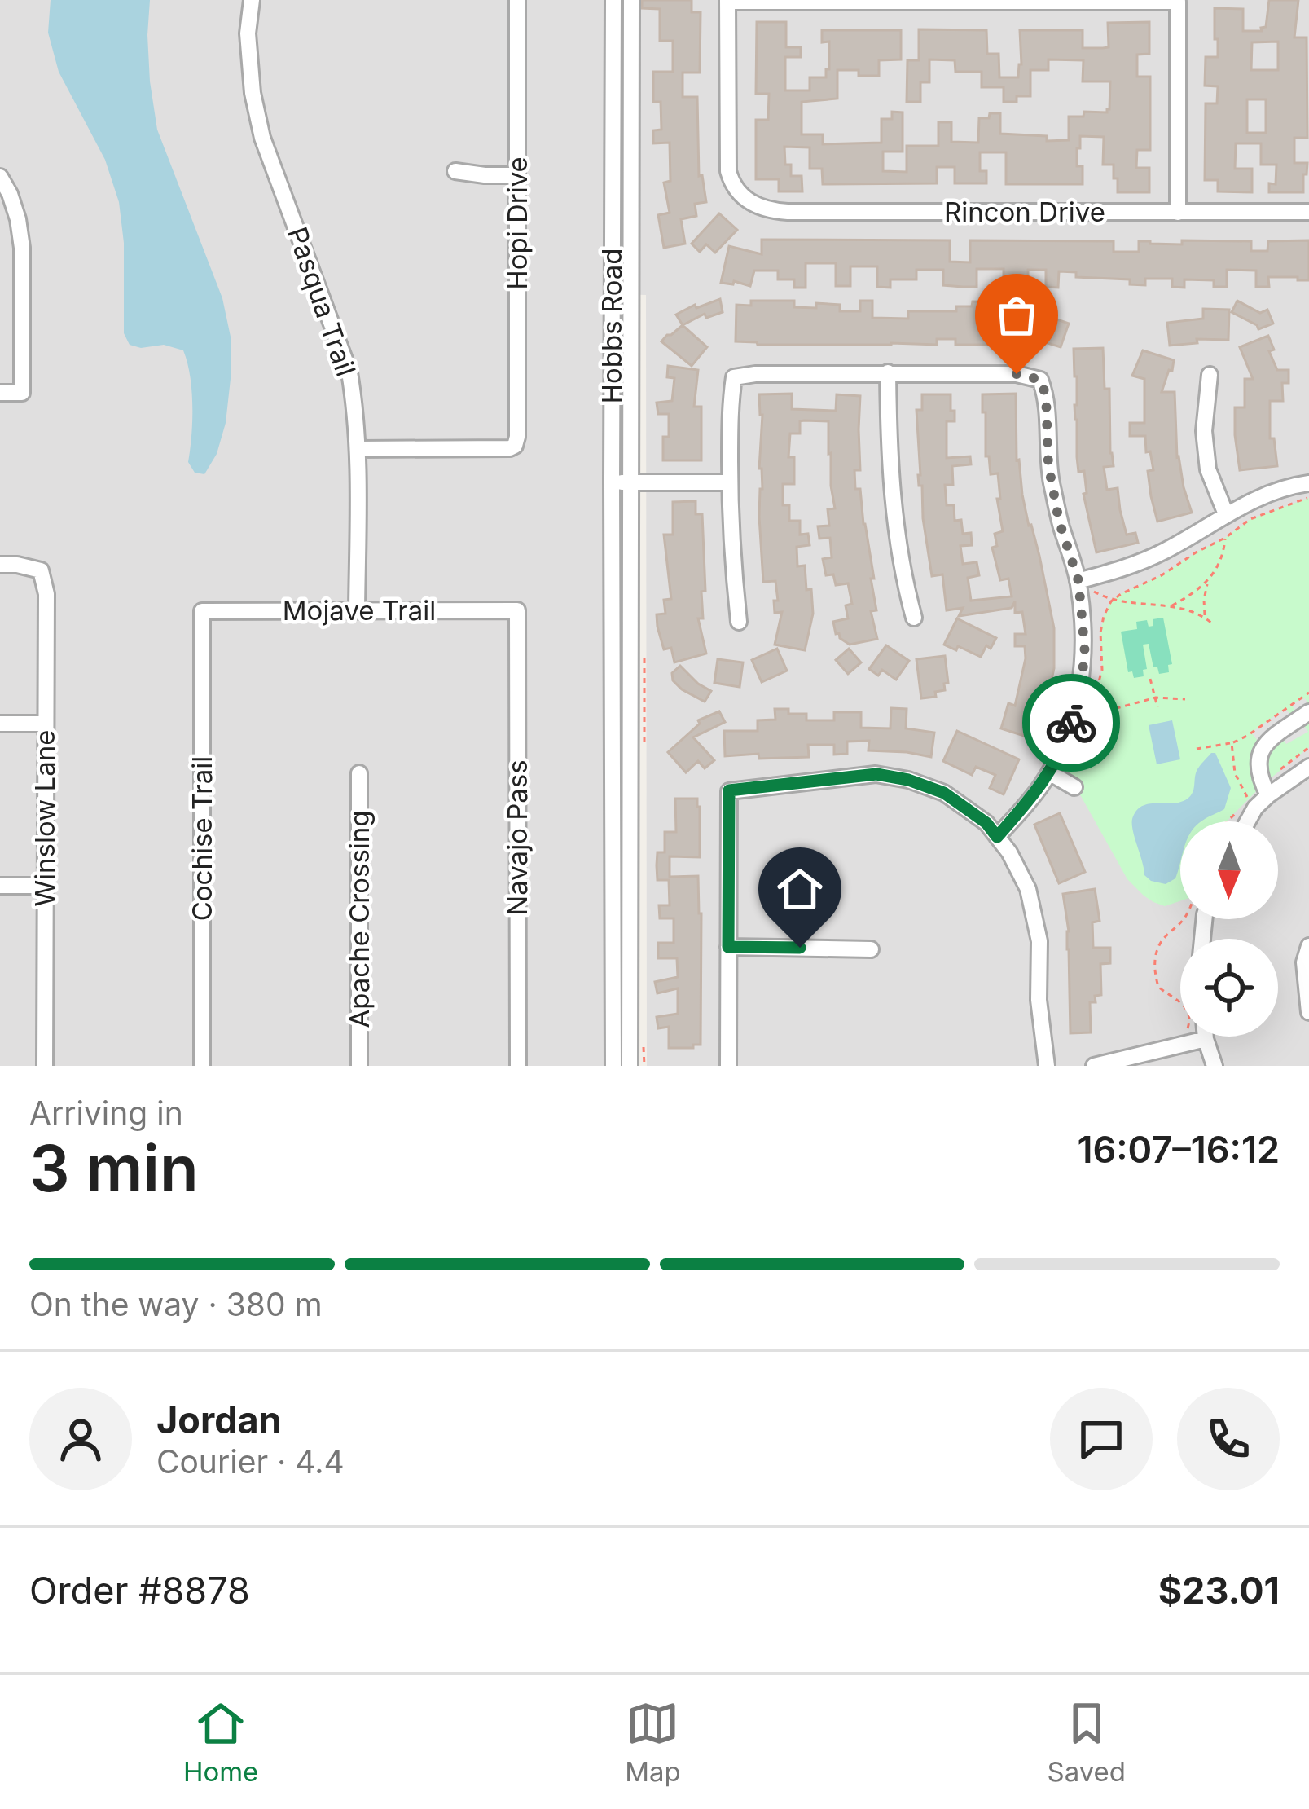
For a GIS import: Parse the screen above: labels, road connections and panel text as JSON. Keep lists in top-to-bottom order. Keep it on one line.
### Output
{"streets":{"street":["Rincon Drive","Hopi Drive","Pasqua Trail","Hobbs Road","Mojave Trail","Winslow Lane","Navajo Pass","Cochise Trail","Apache Crossing"]},"crossings":[["Hopi Drive","Pasqua Trail"],["Pasqua Trail","Mojave Trail"],["Mojave Trail","Navajo Pass"],["Mojave Trail","Cochise Trail"]],"north":"bottom","page":{"heading":["3 min","Arriving in","16:07–16:12"],"panel":["Jordan","Courier · 4.4","Order #8878","$23.01"],"bar":"On the way · 380 m","tabs":["Home","Map","Saved"]}}
